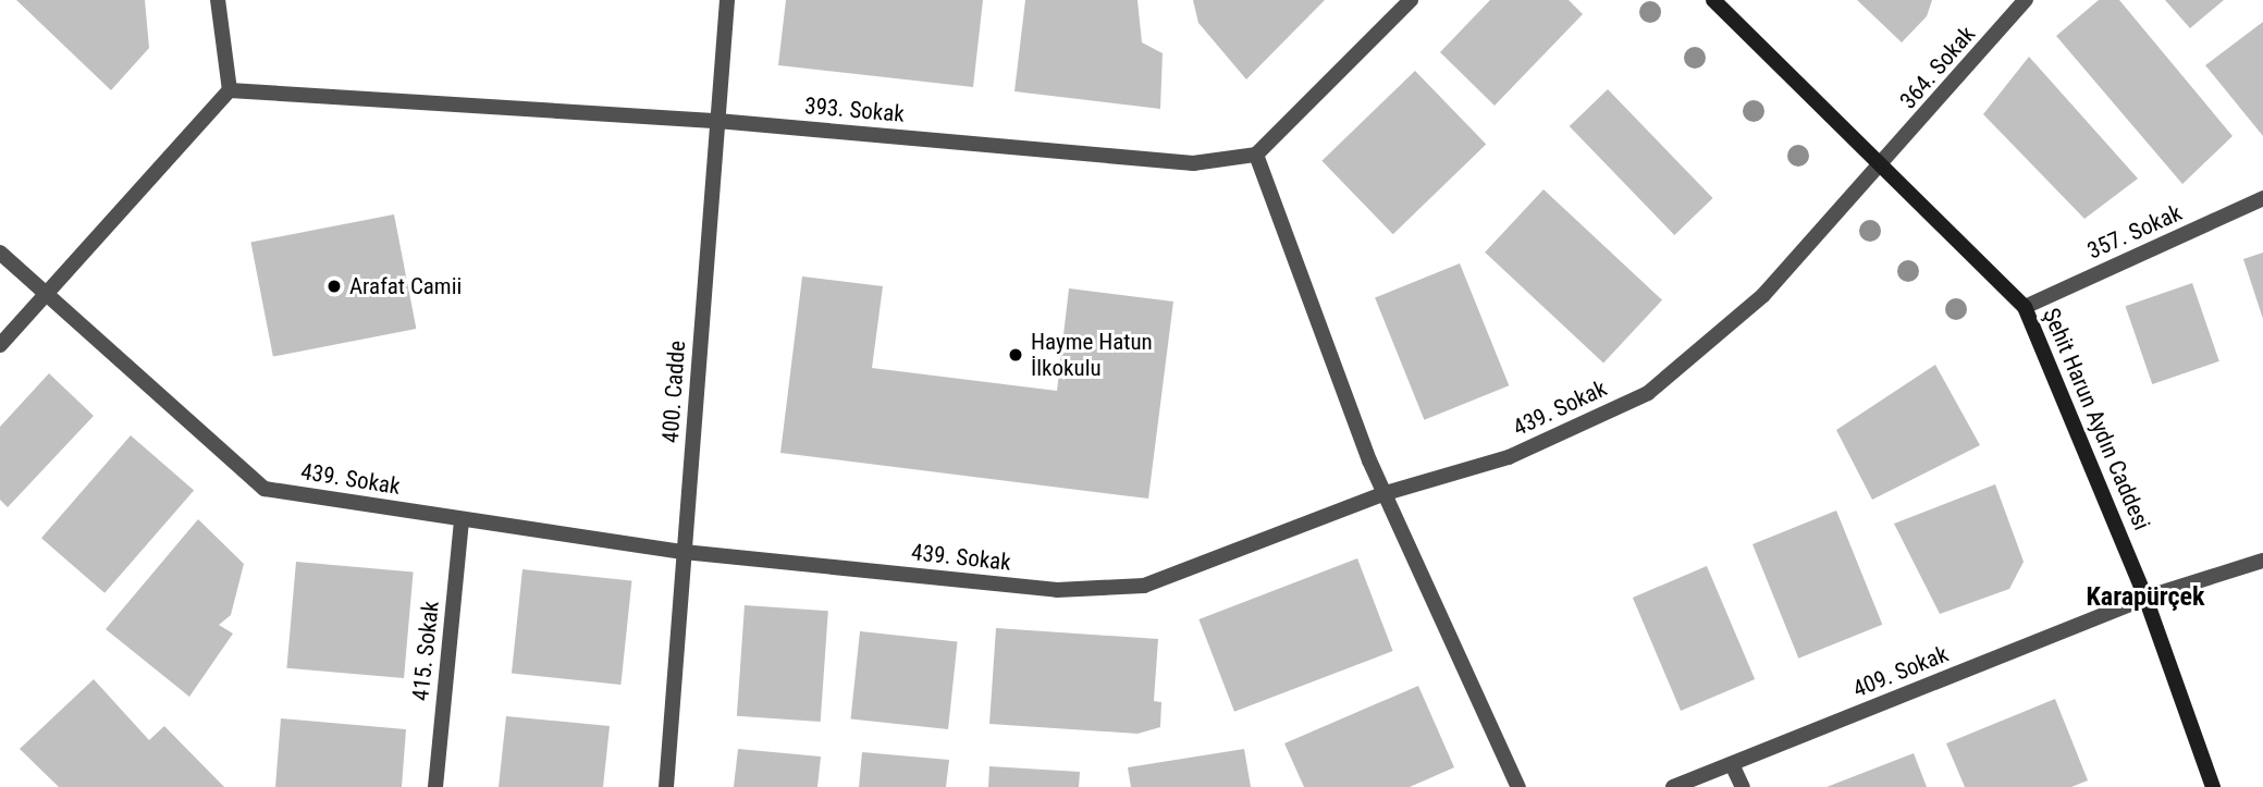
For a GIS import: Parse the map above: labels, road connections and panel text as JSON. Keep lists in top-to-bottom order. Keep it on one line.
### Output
{"streets":{"main road":["Şehit Harun Aydın Caddesi"],"street":["364. Sokak","393. Sokak","357. Sokak","400. Cadde","439. Sokak","415. Sokak","409. Sokak"]},"crossings":[["364. Sokak","439. Sokak"],["364. Sokak","Şehit Harun Aydın Caddesi"],["393. Sokak","400. Cadde"],["357. Sokak","Şehit Harun Aydın Caddesi"],["400. Cadde","439. Sokak"],["439. Sokak","Şehit Harun Aydın Caddesi"],["439. Sokak","415. Sokak"],["Şehit Harun Aydın Caddesi","409. Sokak"]],"districts":["Karapürçek"],"places":["Arafat Camii","Hayme Hatun İlkokulu"]}
